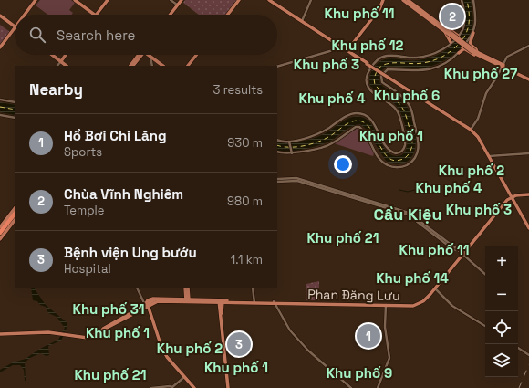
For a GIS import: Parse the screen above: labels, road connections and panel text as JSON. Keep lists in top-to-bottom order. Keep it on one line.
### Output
{"streets":{"main road":["Phan Đăng Lưu"]},"districts":["Khu phố 11","Khu phố 12","Khu phố 3","Khu phố 27","Khu phố 6","Khu phố 4","Khu phố 1","Khu phố 2","Khu phố 4","Khu phố 3","Cầu Kiệu","Khu phố 21","Khu phố 11","Khu phố 14","Khu phố 31","Khu phố 1","Khu phố 2","Khu phố 1","Khu phố 9","Khu phố 21"],"page":{"pins":["2","1","3"],"search":"Search here","heading":["Nearby","3 results"],"list":[{"mark":"1","name":"Hồ Bơi Chi Lăng","note":"Sports","value":"930 m"},{"mark":"2","name":"Chùa Vĩnh Nghiêm","note":"Temple","value":"980 m"},{"mark":"3","name":"Bệnh viện Ung bướu","note":"Hospital","value":"1.1 km"}],"map_buttons":["+","−"]}}
